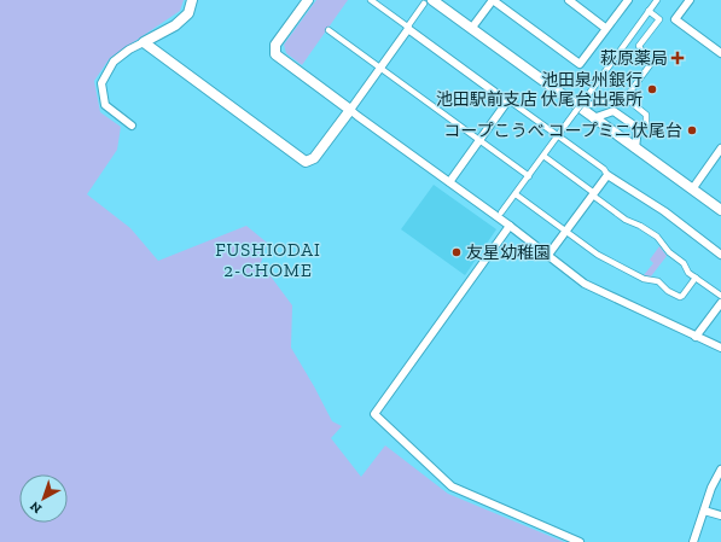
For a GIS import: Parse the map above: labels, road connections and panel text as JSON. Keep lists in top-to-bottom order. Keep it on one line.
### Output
{"districts":["FUSHIODAI 2-CHOME"],"places":{"health":["萩原薬局"],"other":["池田泉州銀行 池田駅前支店 伏尾台出張所","コープこうべ コープミニ伏尾台","友星幼稚園"]},"north":"bottom left"}
